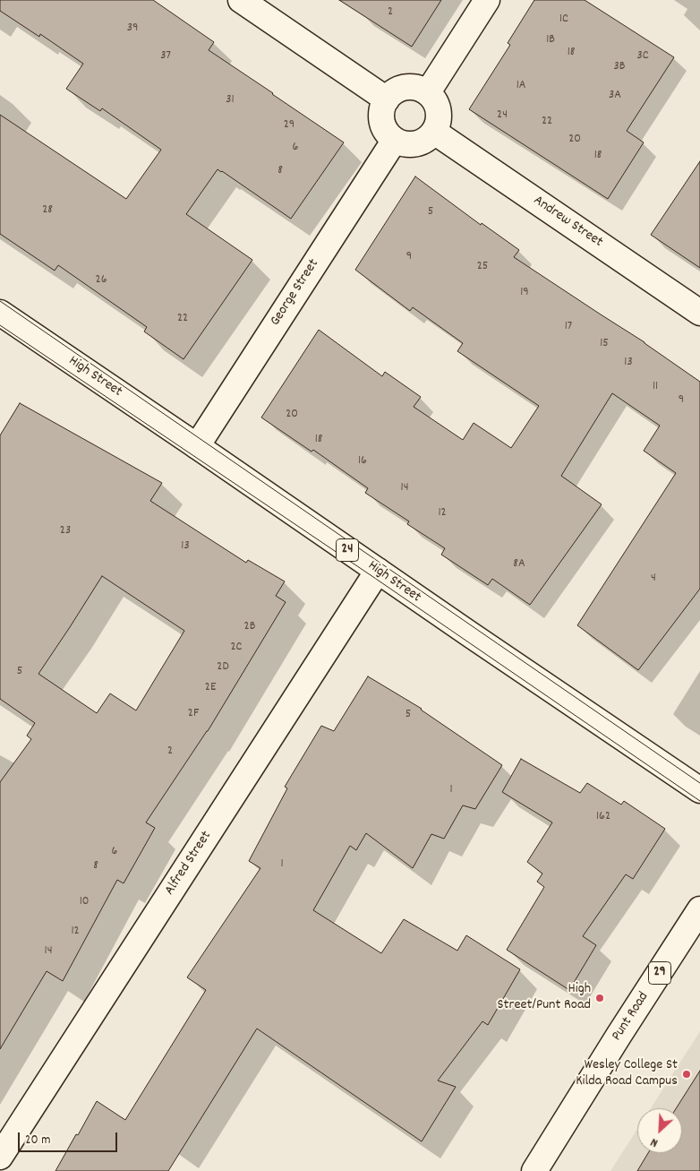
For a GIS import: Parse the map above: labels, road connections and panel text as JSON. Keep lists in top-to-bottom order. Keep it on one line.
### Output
{"streets":{"main road":["Andrew Street","George Street","High Street","24","Alfred Street","29","Punt Road"]},"crossings":[["Andrew Street","George Street"],["George Street","High Street"],["High Street","Alfred Street"]],"places":["High Street/Punt Road","Wesley College St Kilda Road Campus"],"house_numbers":["2","1C","39","1B","18","37","3C","3B","1A","3A","31","24","22","29","20","6","18","8","28","5","9","25","26","19","22","17","15","13","11","9","20","18","16","14","12","23","13","8A","4","2B","2C","2D","5","2E","2F","5","2","1","162","6","1","8","10","12","14"],"scale_bar":"20 m","north":"bottom left"}
